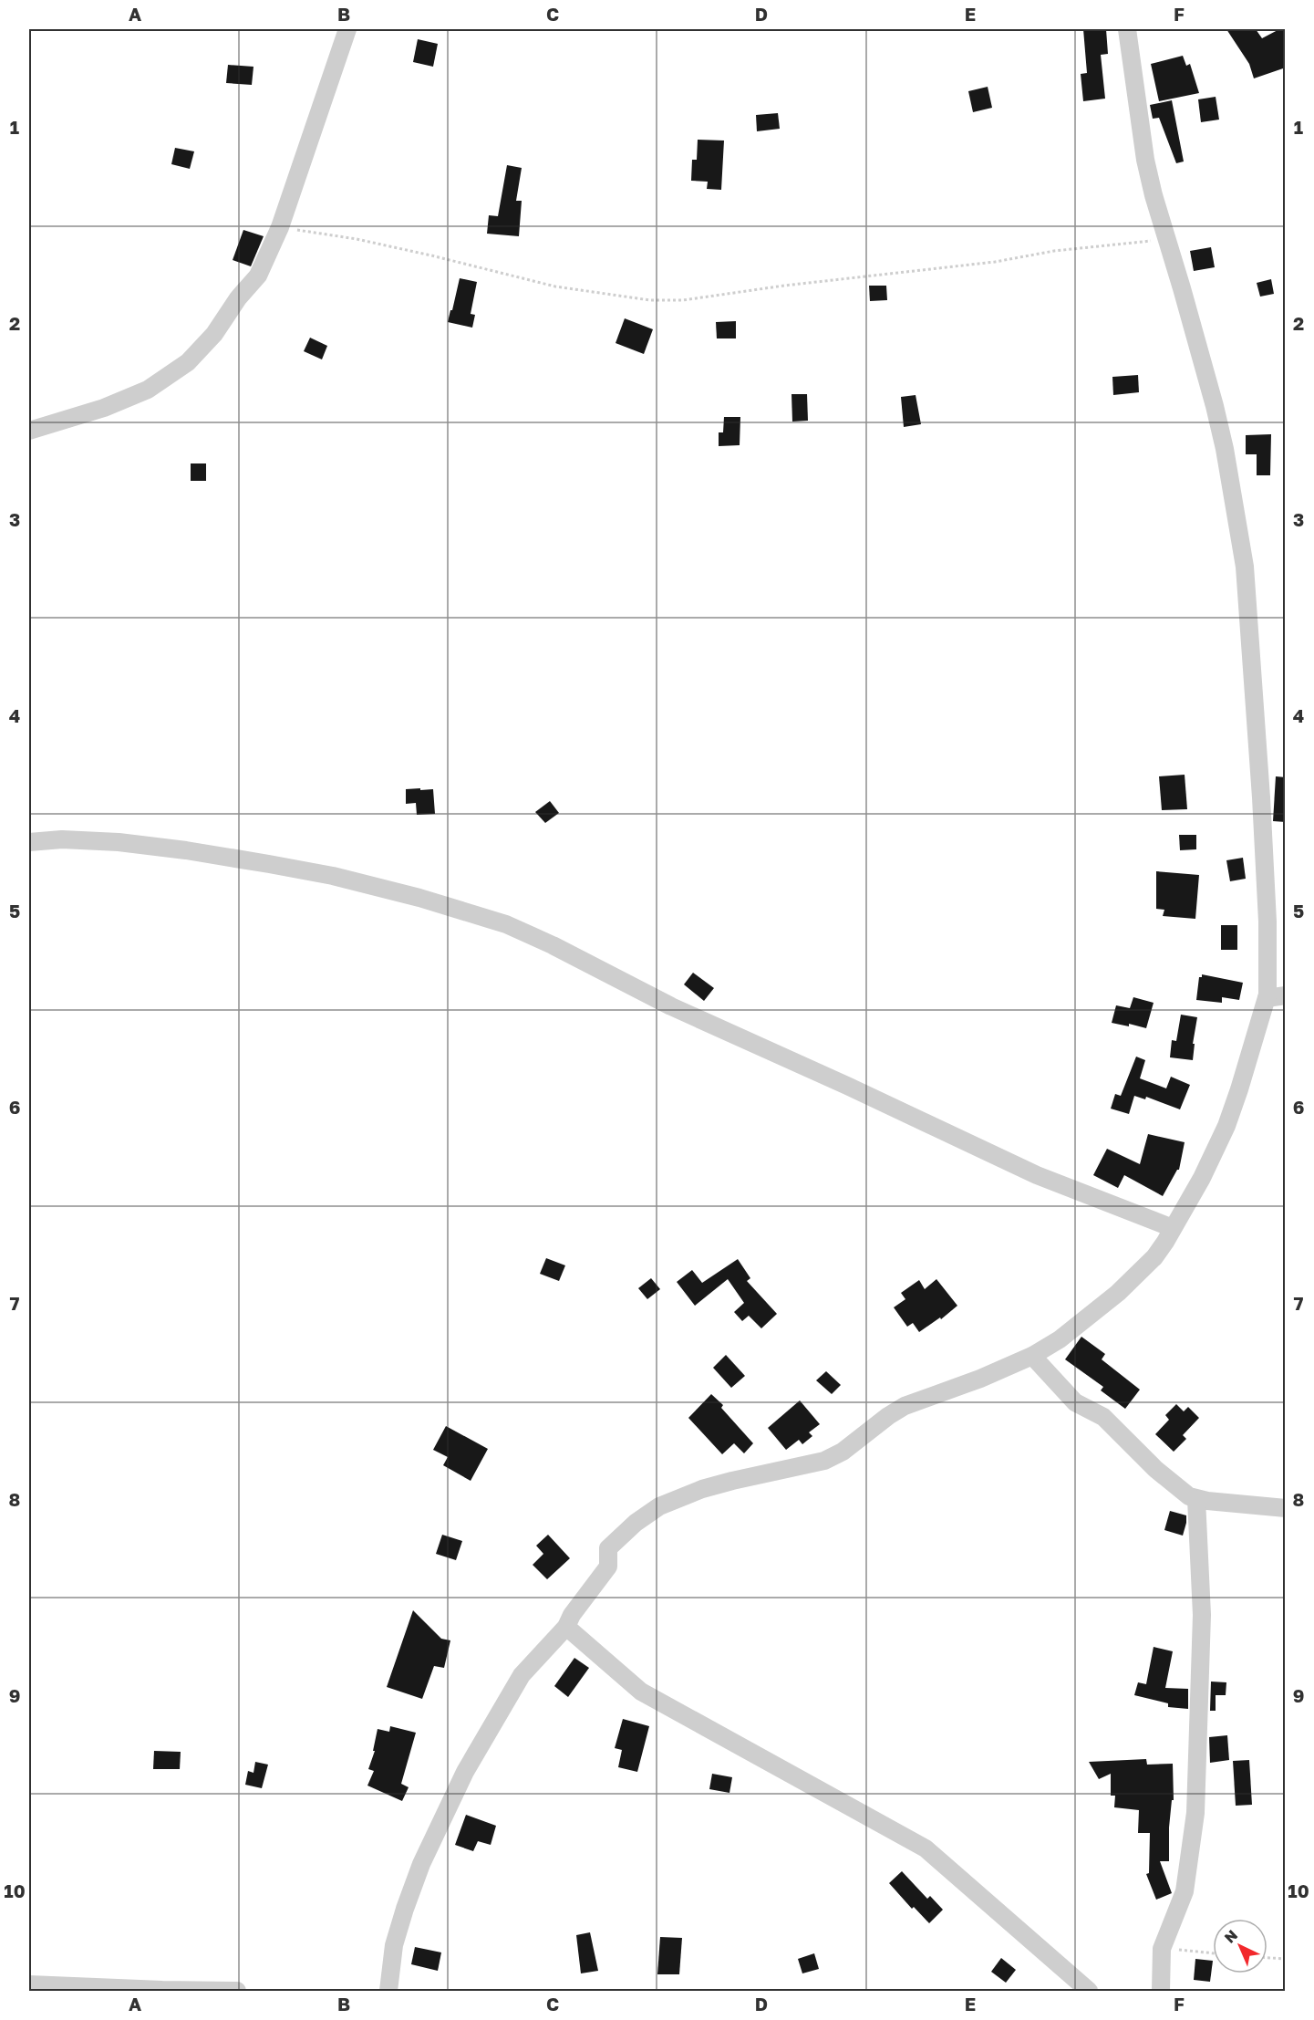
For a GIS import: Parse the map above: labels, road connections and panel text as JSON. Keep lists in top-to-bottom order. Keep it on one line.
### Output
{"north":"top left","grid":{"columns":["A","B","C","D","E","F"],"rows":["1","2","3","4","5","6","7","8","9","10"]}}
